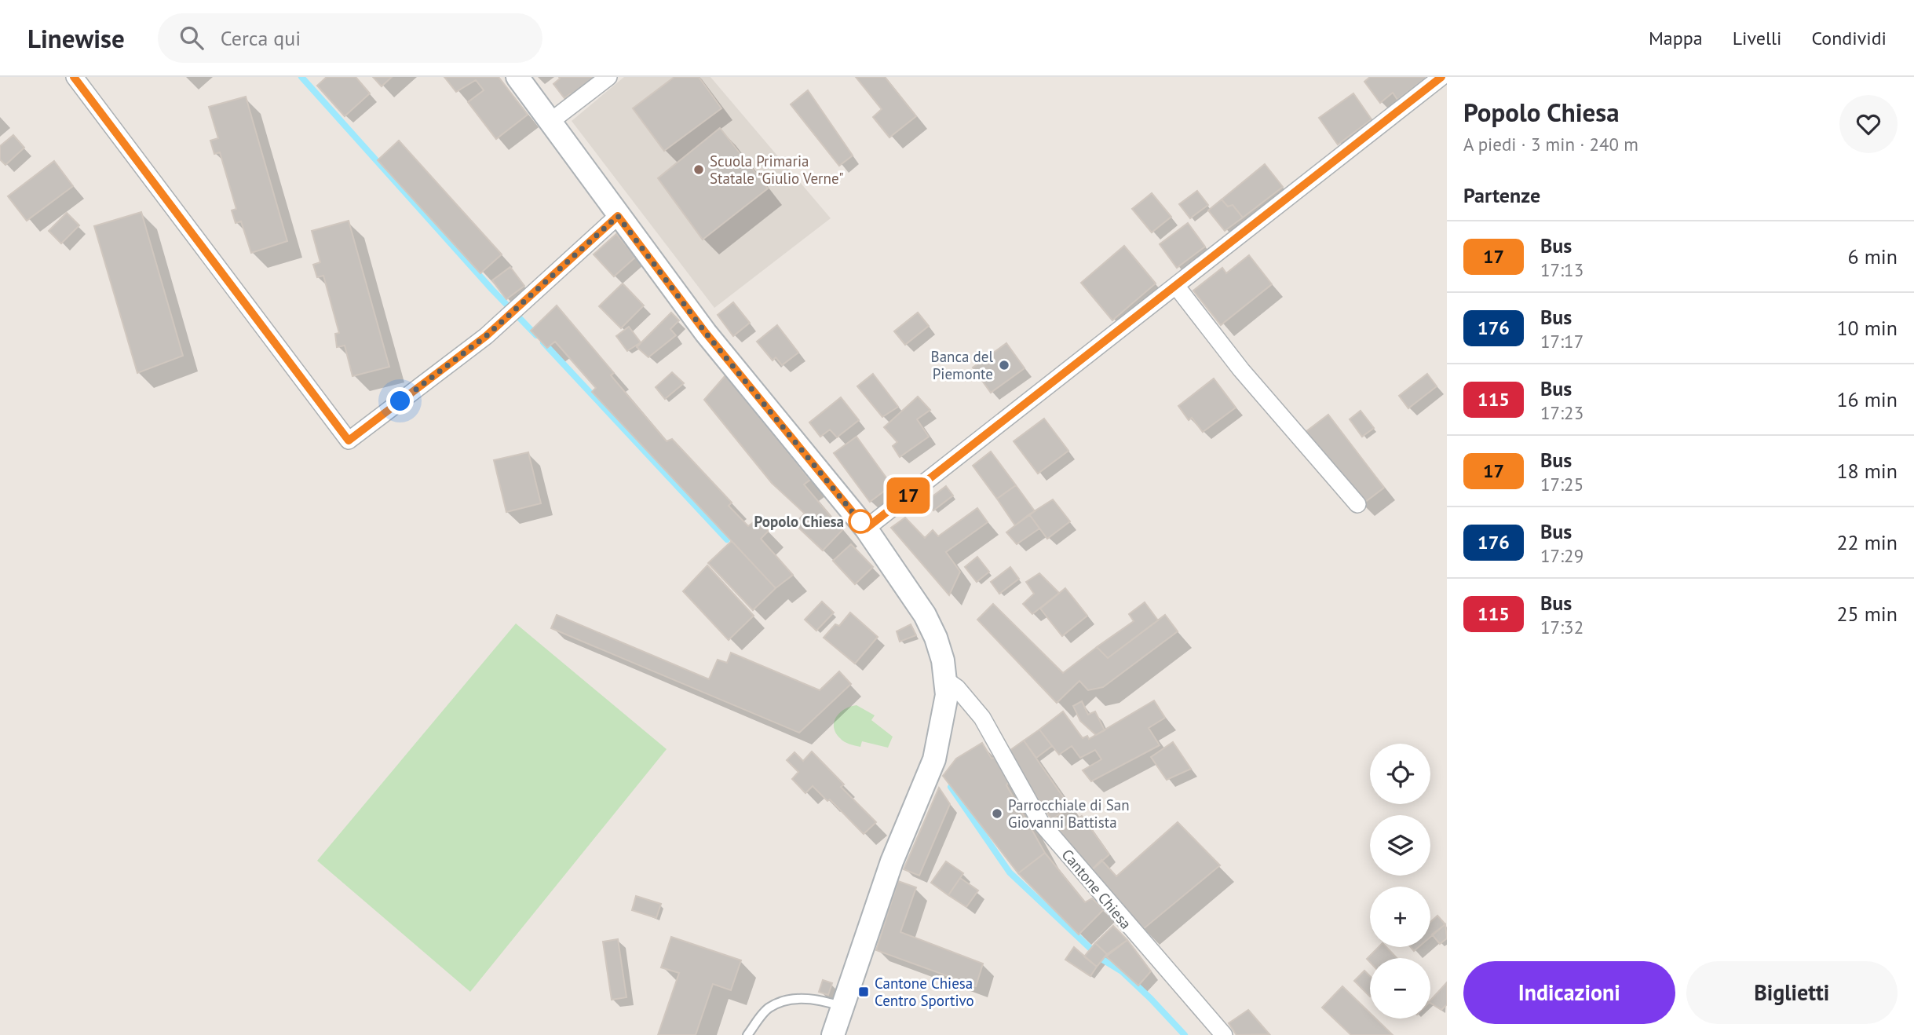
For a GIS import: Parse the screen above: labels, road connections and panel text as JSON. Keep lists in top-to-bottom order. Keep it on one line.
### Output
{"streets":{"street":["Cantone Chiesa"]},"places":{"other":["Scuola Primaria Statale \"Giulio Verne\"","Banca del Piemonte","Popolo Chiesa","Parrocchiale di San Giovanni Battista"],"transit":["Cantone Chiesa Centro Sportivo"]},"lines":["bus line 17"],"page":{"header":"Linewise","search":"Cerca qui","nav":["Mappa","Livelli","Condividi"],"on_map":"17","heading":[["Popolo Chiesa","A piedi · 3 min · 240 m"],"Partenze"],"list":[{"mark":"17","name":"Bus","note":"17:13","value":"6 min"},{"mark":"176","name":"Bus","note":"17:17","value":"10 min"},{"mark":"115","name":"Bus","note":"17:23","value":"16 min"},{"mark":"17","name":"Bus","note":"17:25","value":"18 min"},{"mark":"176","name":"Bus","note":"17:29","value":"22 min"},{"mark":"115","name":"Bus","note":"17:32","value":"25 min"}],"map_buttons":["+","−"],"buttons":["Indicazioni","Biglietti"]}}
